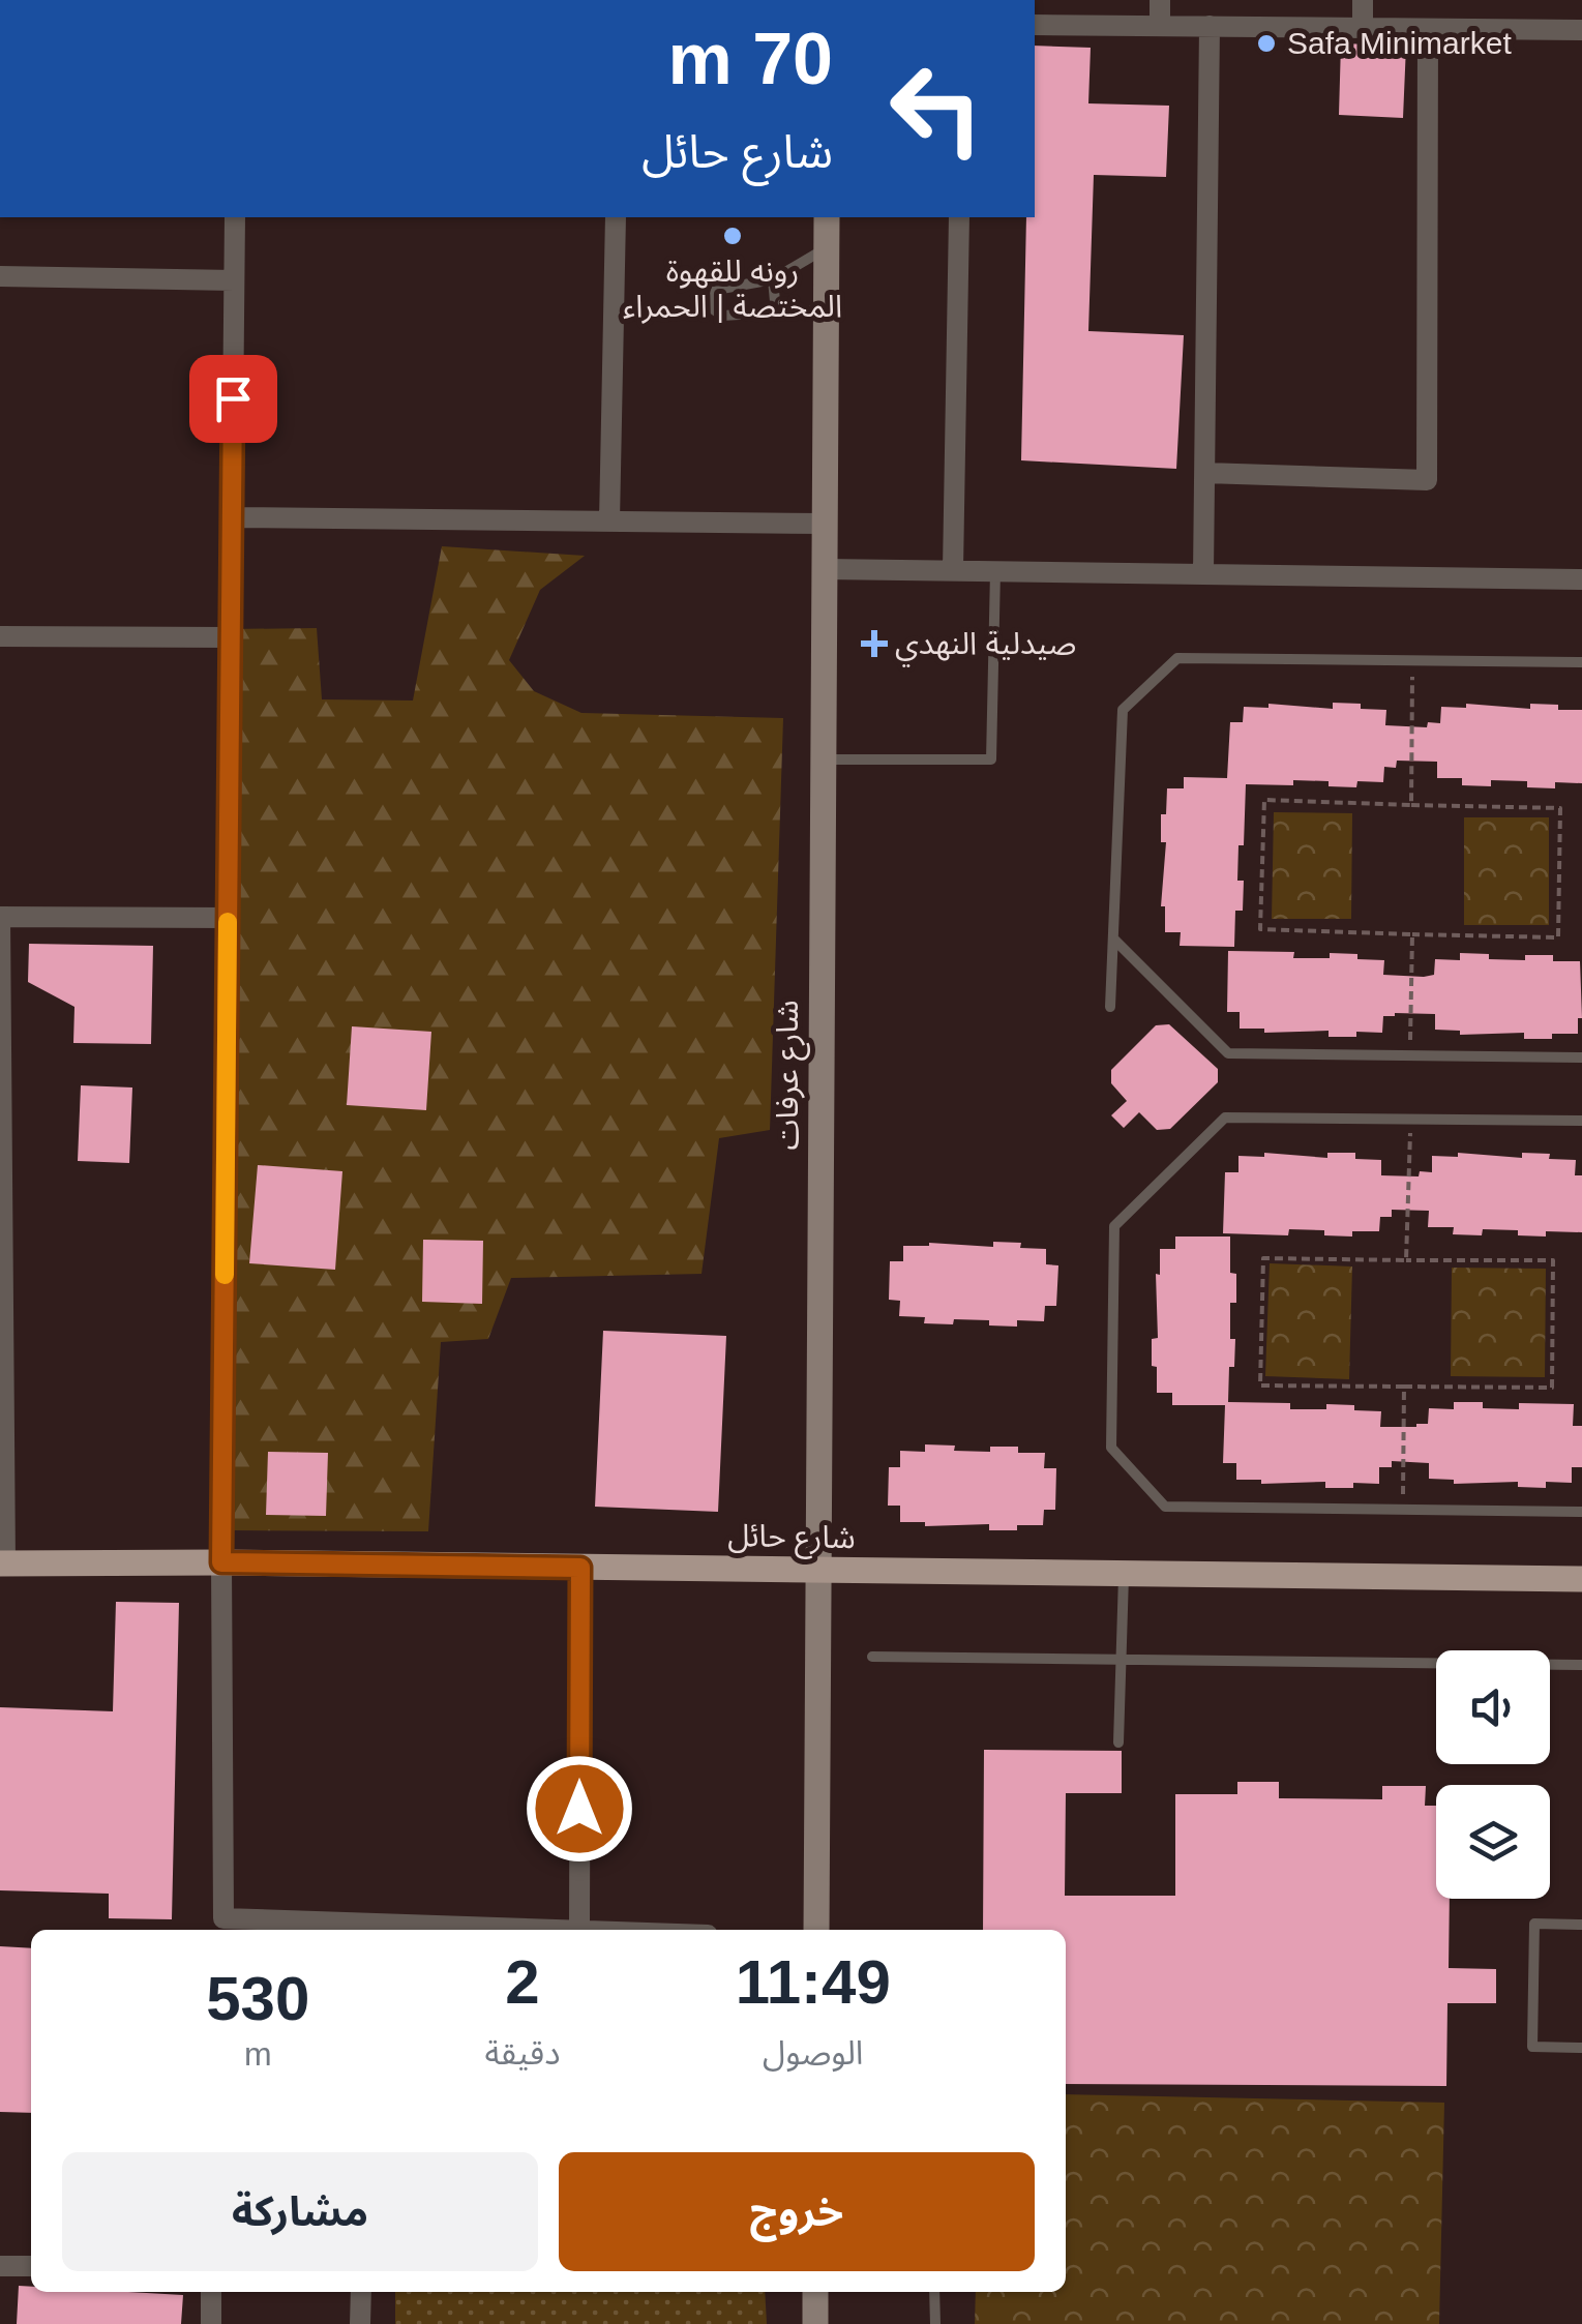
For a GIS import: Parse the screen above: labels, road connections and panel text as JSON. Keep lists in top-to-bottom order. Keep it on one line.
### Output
{"streets":{"main road":["شارع حائل"],"street":["شارع عرفات"]},"crossings":[["شارع عرفات","شارع حائل"]],"places":{"other":["Safa Minimarket","رونه للقهوة المختصة | الحمراء"],"health":["صيدلية النهدي"]},"page":{"turn":["70 m","شارع حائل"],"eta":["11:49","الوصول","2","دقيقة","530","m"],"buttons":["خروج","مشاركة"]}}
